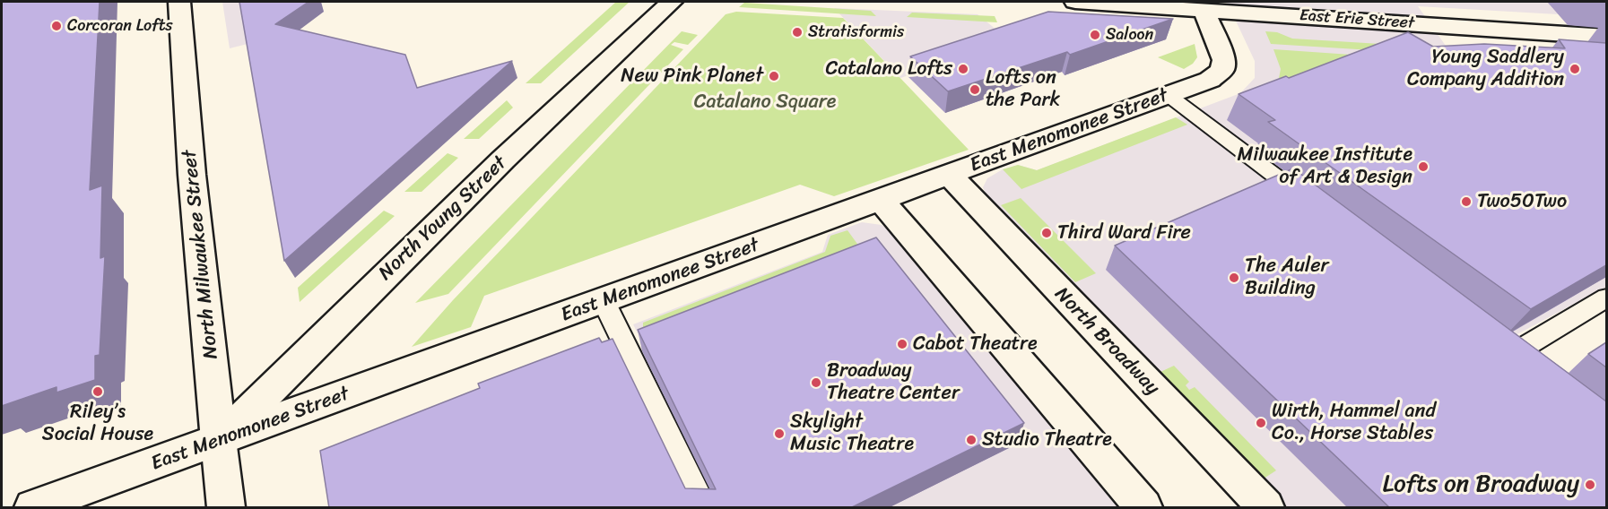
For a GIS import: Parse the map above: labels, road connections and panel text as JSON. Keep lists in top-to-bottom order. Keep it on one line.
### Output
{"streets":{"street":["East Erie Street","East Menomonee Street","North Young Street","North Milwaukee Street","North Broadway"]},"crossings":[["East Erie Street","East Menomonee Street"],["East Menomonee Street","North Young Street"],["East Menomonee Street","North Milwaukee Street"],["East Menomonee Street","North Broadway"],["North Young Street","North Milwaukee Street"]],"parks":["Catalano Square"],"places":["Corcoran Lofts","Stratisformis","Saloon","Catalano Lofts","Young Saddlery Company Addition","New Pink Planet","Lofts on the Park","Milwaukee Institute of Art & Design","Two50Two","Third Ward Fire","The Auler Building","Cabot Theatre","Broadway Theatre Center","Riley’s Social House","Wirth, Hammel and Co., Horse Stables","Skylight Music Theatre","Studio Theatre","Lofts on Broadway"]}
